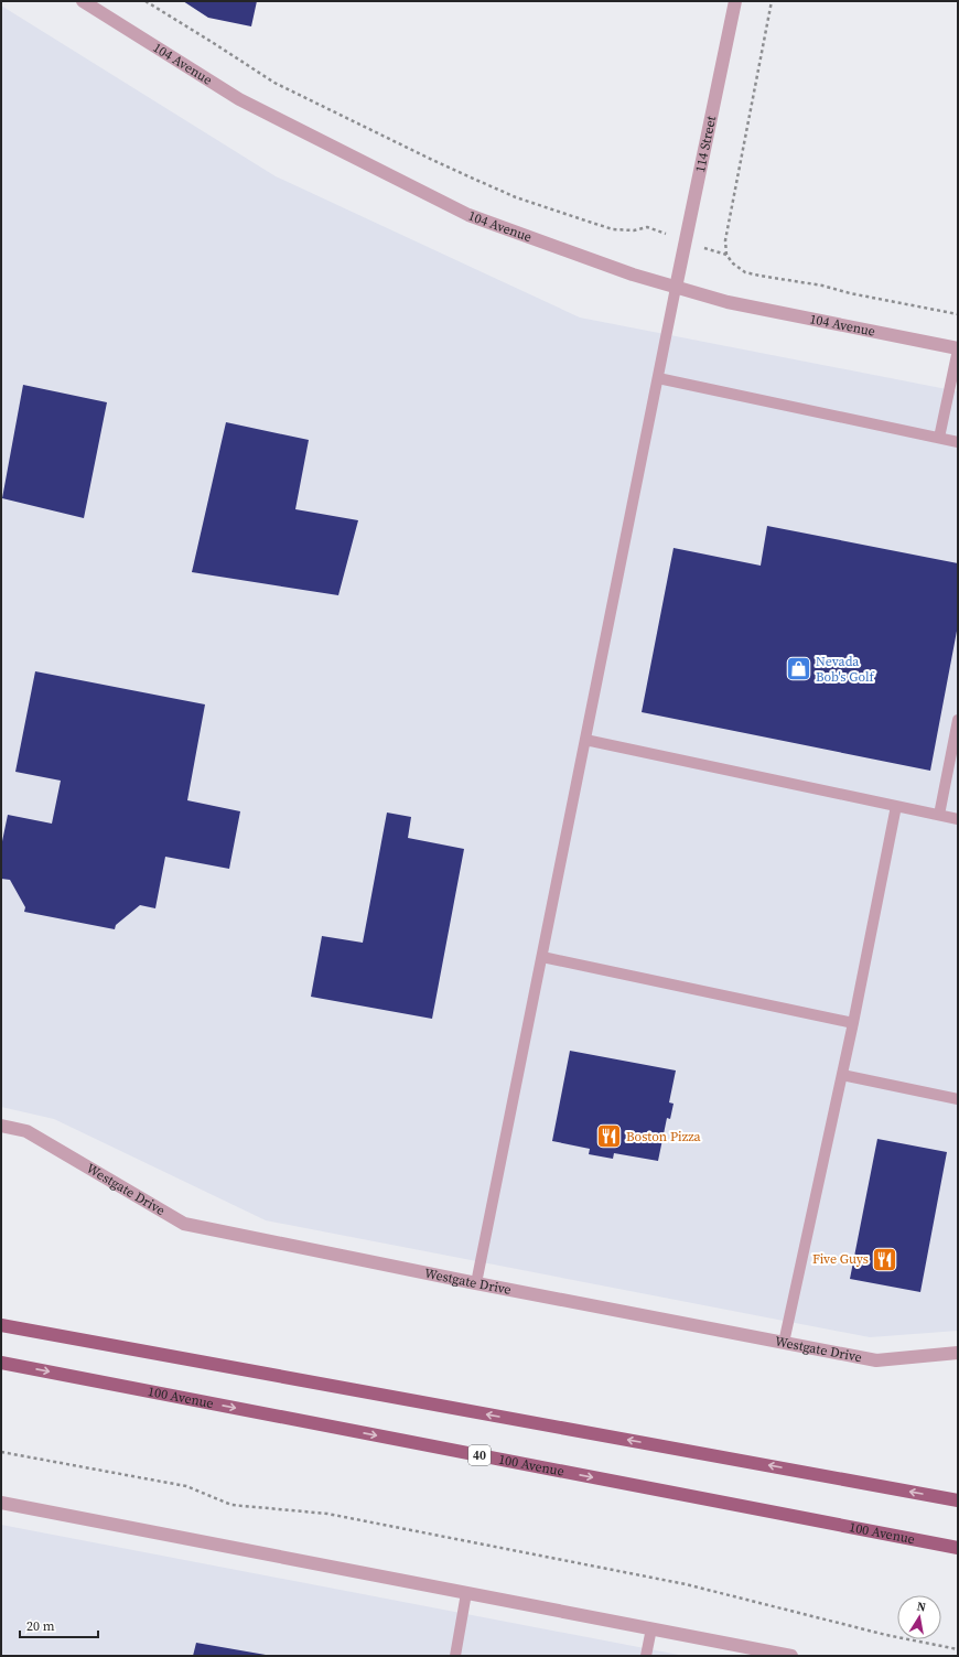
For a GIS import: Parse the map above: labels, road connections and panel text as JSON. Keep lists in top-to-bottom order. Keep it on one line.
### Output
{"streets":{"main road":["100 Avenue","40"],"street":["104 Avenue","114 Street","Westgate Drive"]},"crossings":[["104 Avenue","114 Street"]],"places":{"shop":["Nevada Bob's Golf"],"restaurant":["Boston Pizza","Five Guys"]},"scale_bar":"20 m","north":"top"}
